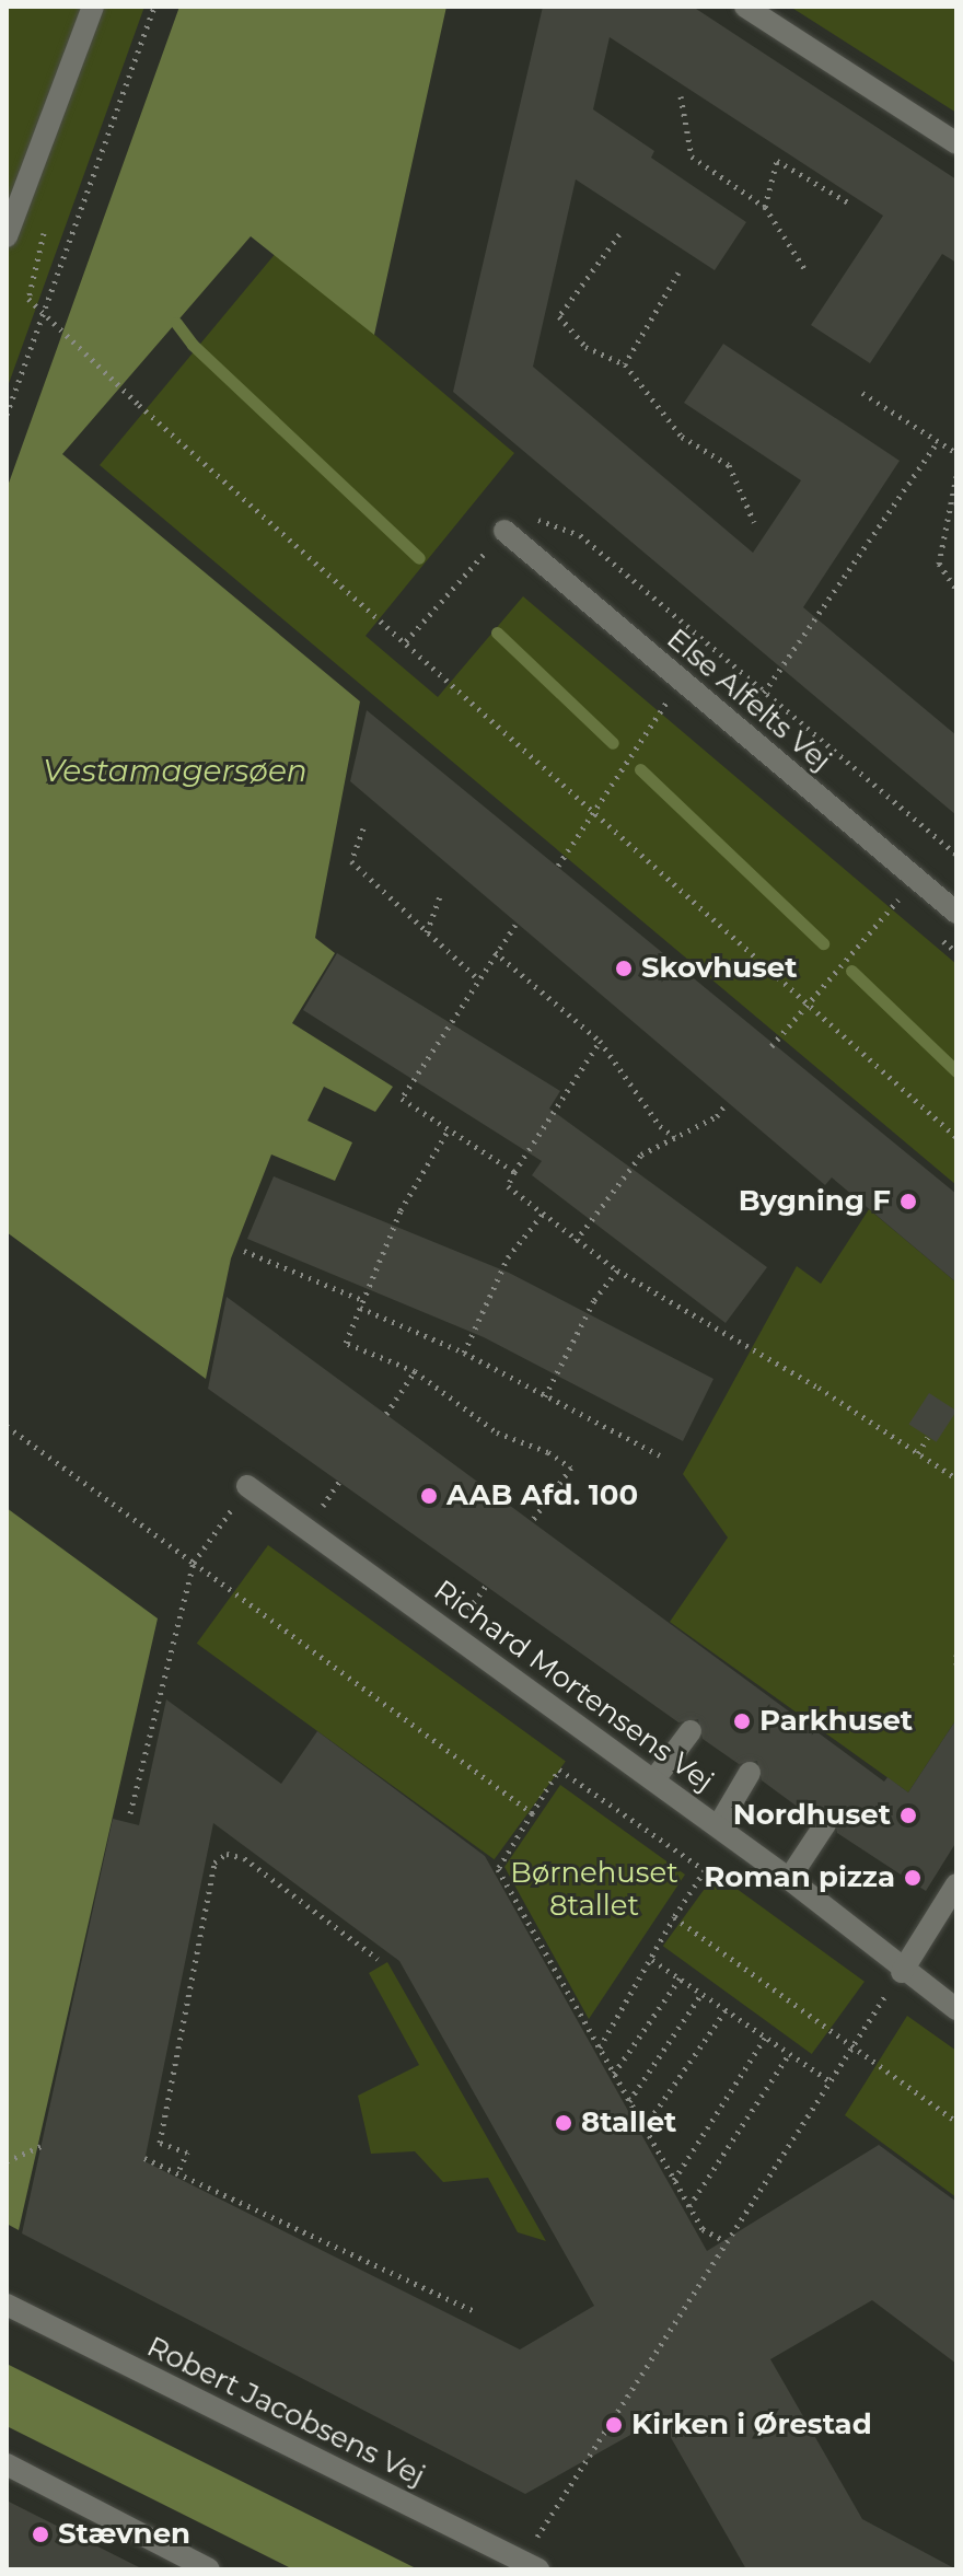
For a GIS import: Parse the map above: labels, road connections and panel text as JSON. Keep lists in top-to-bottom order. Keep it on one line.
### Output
{"streets":{"street":["Else Alfelts Vej","Richard Mortensens Vej","Robert Jacobsens Vej"]},"water":["Vestamagersøen"],"parks":["Børnehuset 8tallet"],"places":["Skovhuset","Bygning F","AAB Afd. 100","Parkhuset","Nordhuset","Roman pizza","8tallet","Kirken i Ørestad","Stævnen"]}
